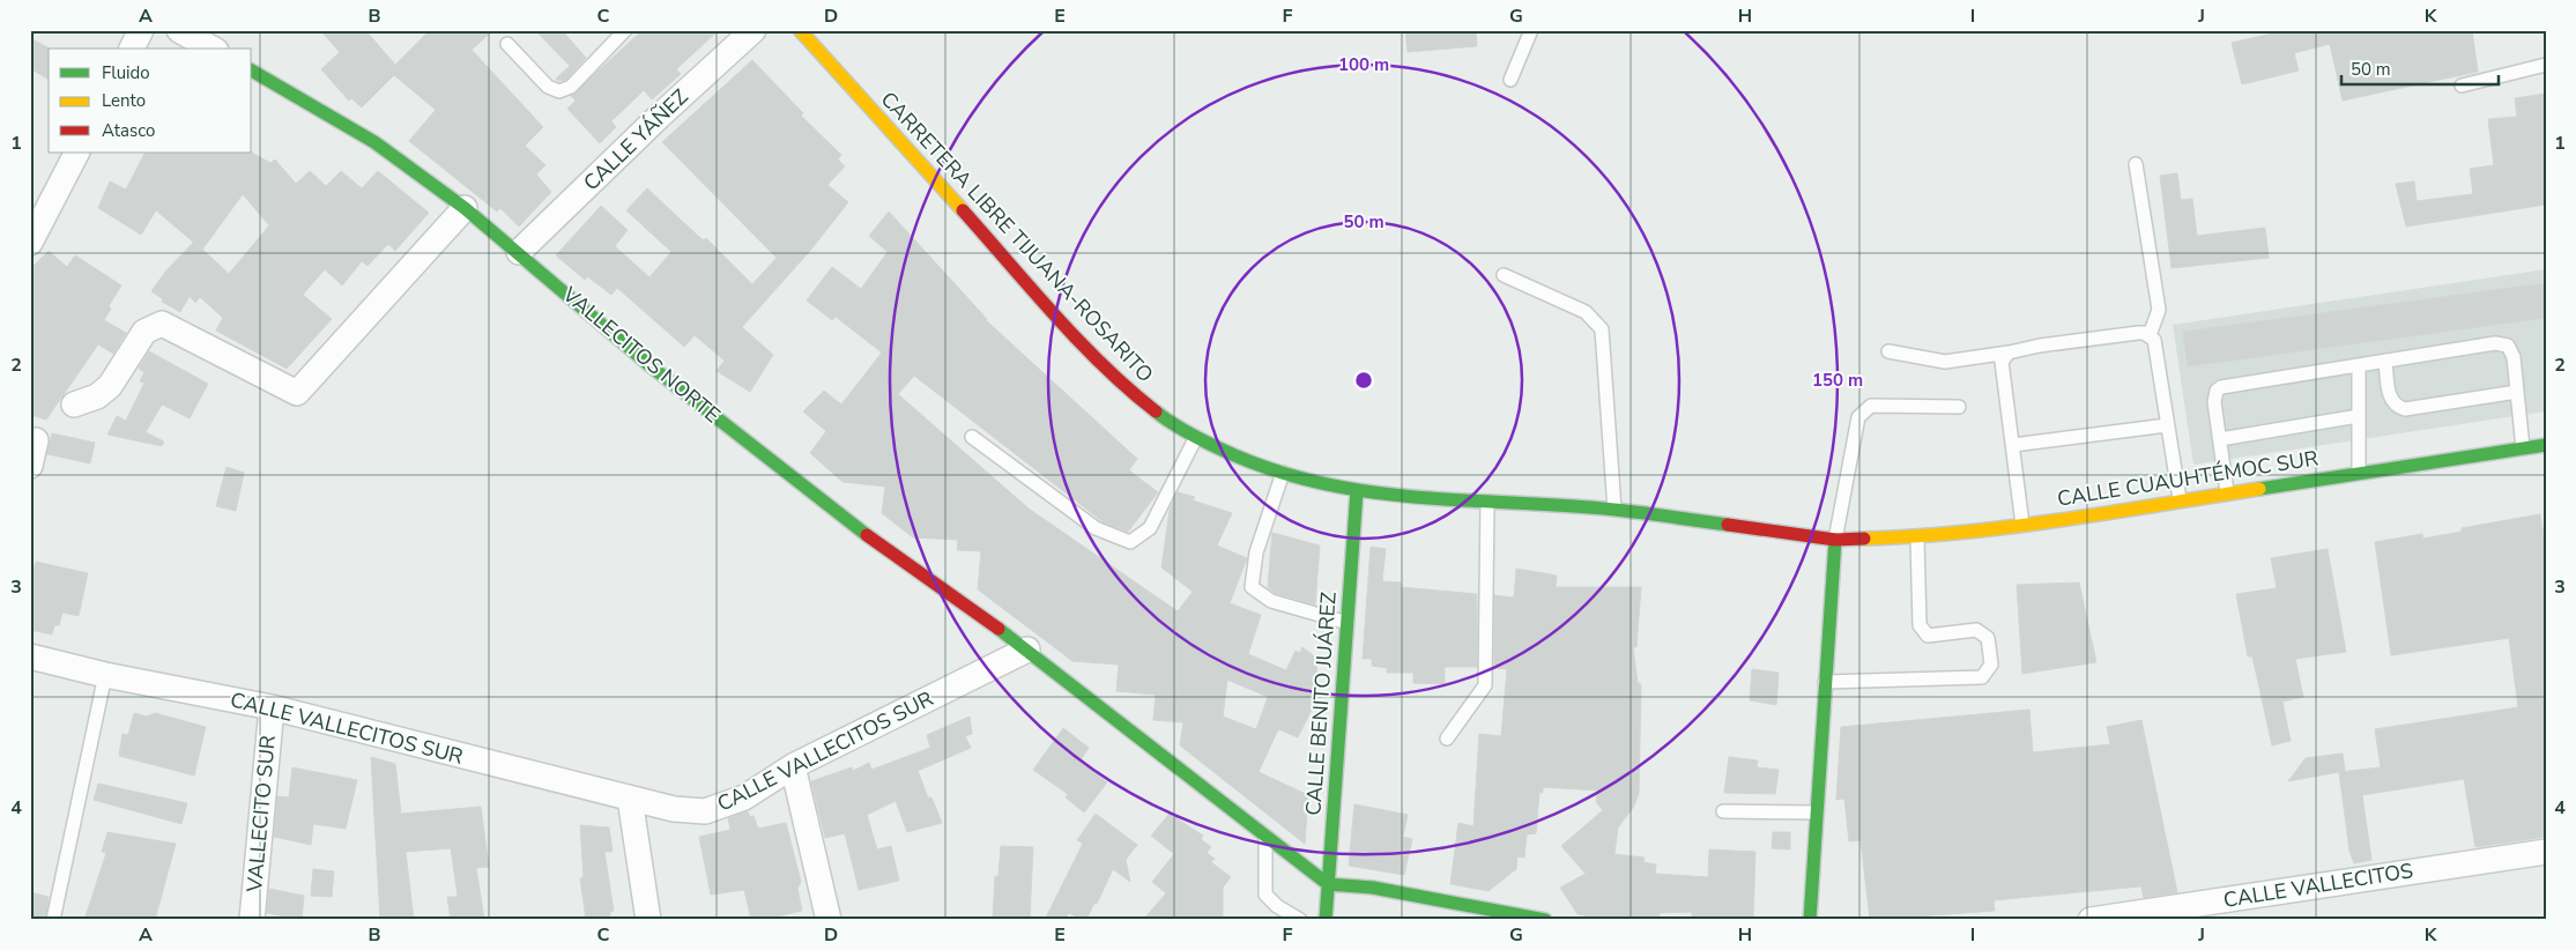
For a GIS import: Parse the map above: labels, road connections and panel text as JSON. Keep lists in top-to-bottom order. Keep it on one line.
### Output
{"streets":{"street":["CALLE YÁÑEZ","CARRETERA LIBRE TIJUANA-ROSARITO","VALLECITOS NORTE","CALLE CUAUHTÉMOC SUR","CALLE BENITO JUÁREZ","CALLE VALLECITOS SUR","VALLECITO SUR","CALLE VALLECITOS"]},"crossings":[["CALLE YÁÑEZ","VALLECITOS NORTE"],["CARRETERA LIBRE TIJUANA-ROSARITO","CALLE CUAUHTÉMOC SUR"],["CARRETERA LIBRE TIJUANA-ROSARITO","CALLE BENITO JUÁREZ"],["VALLECITOS NORTE","CALLE VALLECITOS SUR"],["CALLE VALLECITOS SUR","VALLECITO SUR"]],"legend":["Fluido","Lento","Atasco"],"scale_bar":"50 m","grid":{"columns":["A","B","C","D","E","F","G","H","I","J","K"],"rows":["1","2","3","4"]},"rings":["100 m","50 m","150 m"]}
